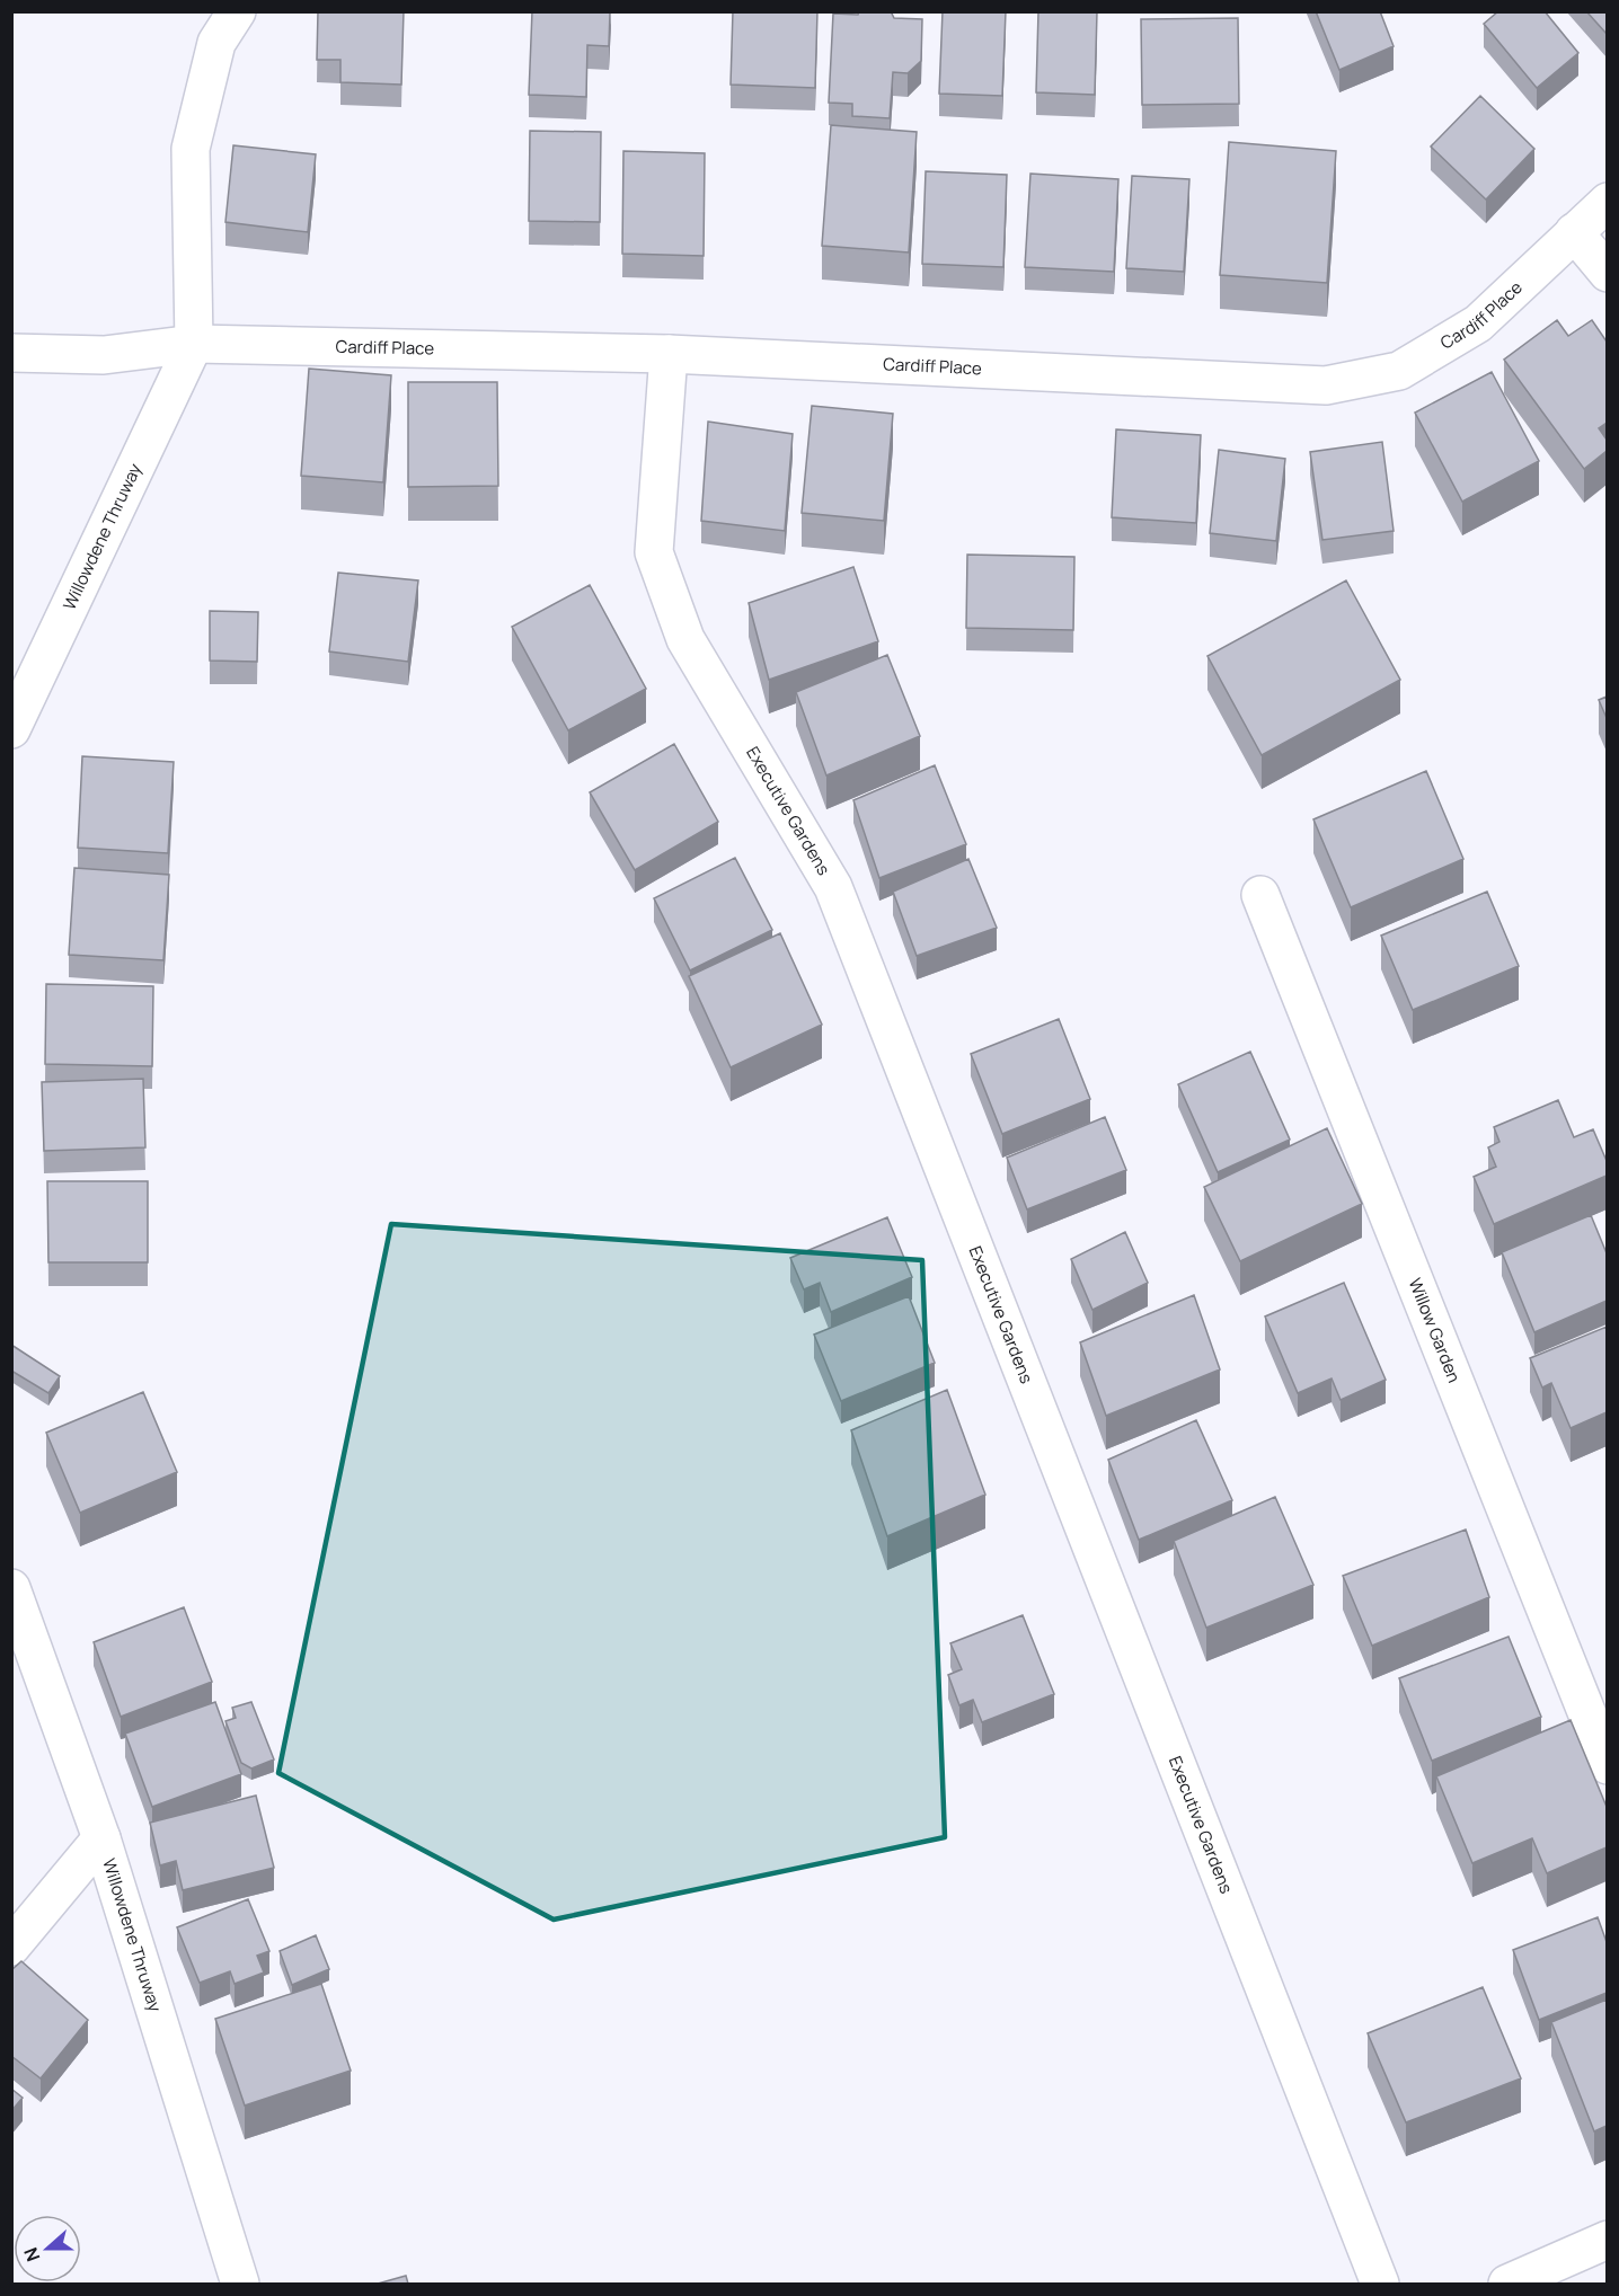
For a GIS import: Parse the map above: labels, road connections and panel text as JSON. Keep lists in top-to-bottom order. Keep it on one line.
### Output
{"streets":{"street":["Cardiff Place","Willowdene Thruway","Executive Gardens","Willow Garden"]},"crossings":[["Cardiff Place","Willowdene Thruway"],["Cardiff Place","Executive Gardens"]],"north":"left"}
